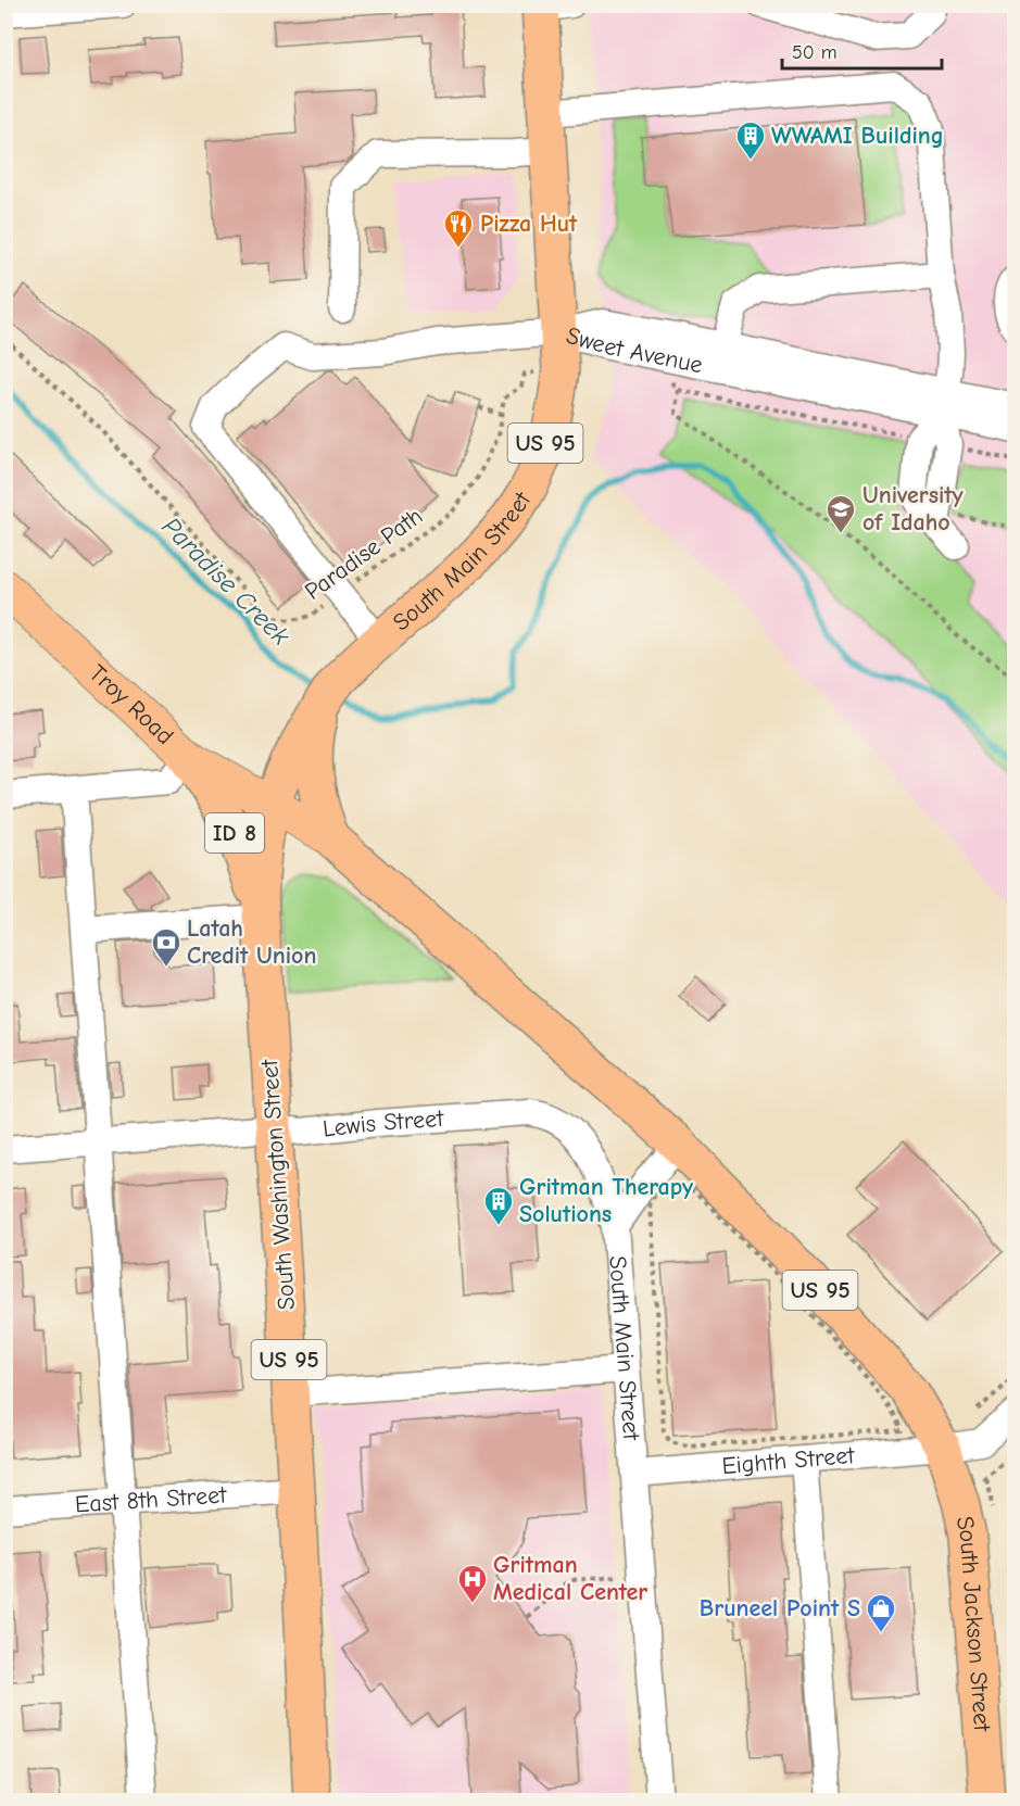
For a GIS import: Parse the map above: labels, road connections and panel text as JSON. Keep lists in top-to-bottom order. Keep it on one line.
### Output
{"streets":{"highway":["US 95","South Main Street","ID 8","South Washington Street","South Jackson Street"],"main road":["Troy Road"],"street":["Sweet Avenue","Lewis Street","Eighth Street","East 8th Street"],"path":["Paradise Path"]},"crossings":[["Sweet Avenue","South Main Street"],["US 95","South Main Street"],["US 95","ID 8"],["US 95","Eighth Street"],["US 95","South Jackson Street"],["Paradise Path","South Main Street"],["South Main Street","Troy Road"],["South Main Street","ID 8"],["South Main Street","Lewis Street"],["South Main Street","South Washington Street"],["South Main Street","Eighth Street"],["Troy Road","ID 8"],["Troy Road","South Washington Street"],["ID 8","South Washington Street"],["Lewis Street","South Washington Street"],["South Washington Street","East 8th Street"],["Eighth Street","South Jackson Street"]],"water":["Paradise Creek"],"places":{"building":["WWAMI Building","Gritman Therapy Solutions"],"restaurant":["Pizza Hut"],"school or university":["University of Idaho"],"bank":["Latah Credit Union"],"hospital":["Gritman Medical Center"],"shop":["Bruneel Point S"]},"scale_bar":"50 m"}
